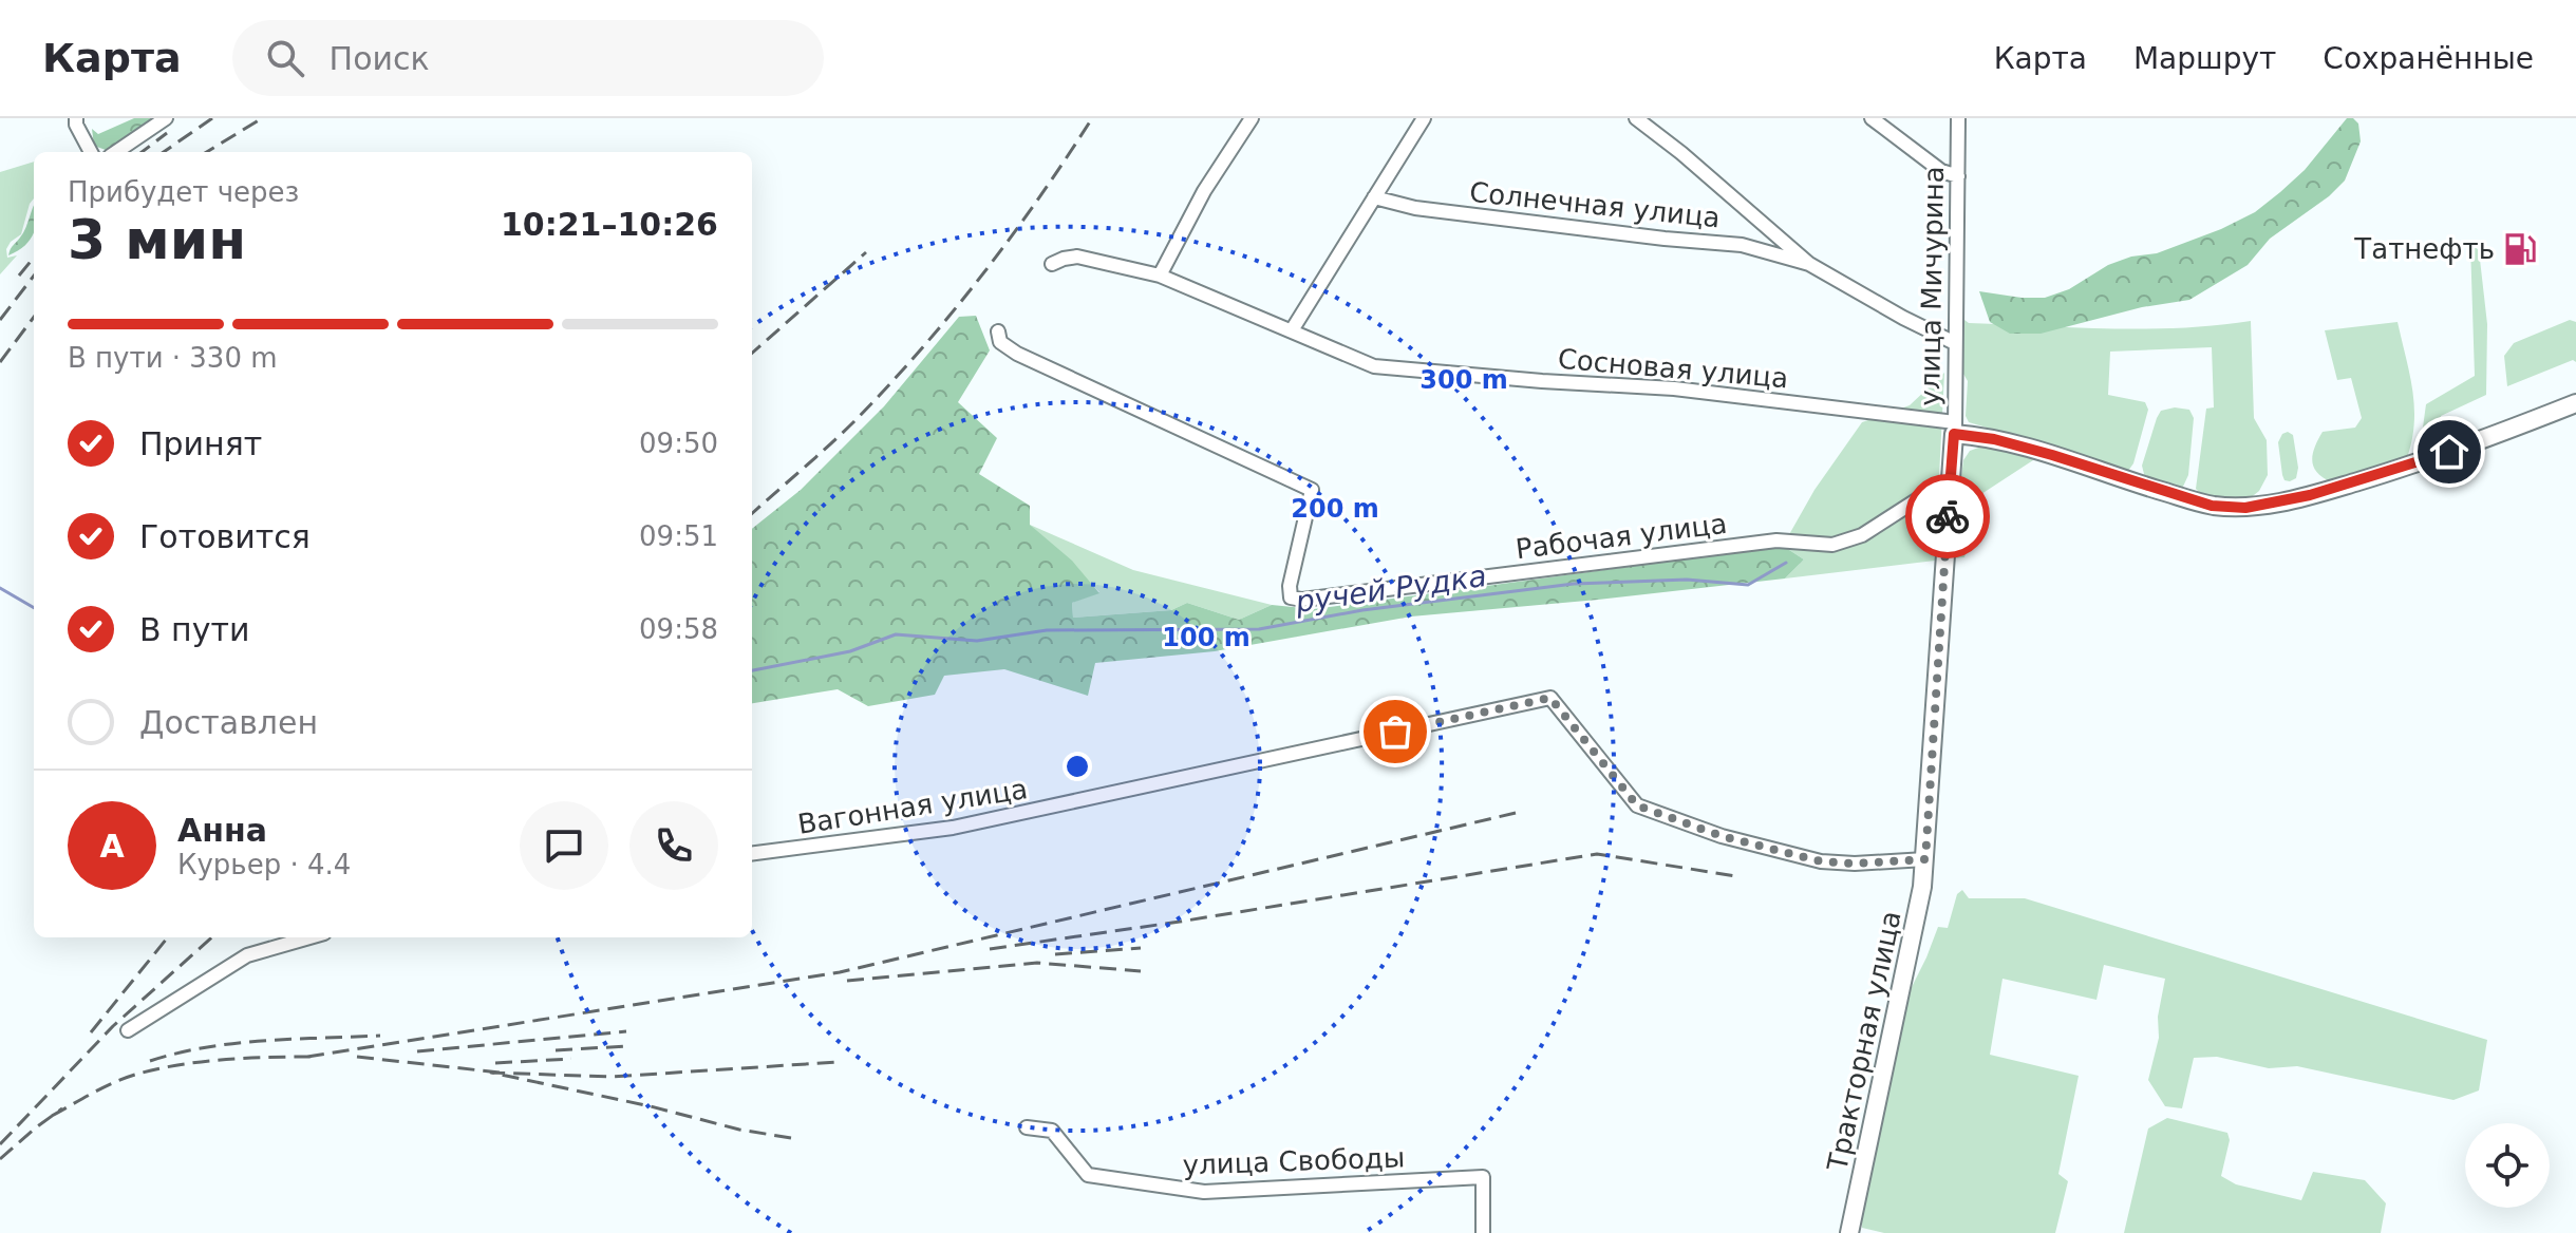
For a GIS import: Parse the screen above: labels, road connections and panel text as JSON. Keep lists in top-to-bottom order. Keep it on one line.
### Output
{"streets":{"main road":["улица Мичурина","Тракторная улица"],"street":["Солнечная улица","Сосновая улица","Рабочая улица","Вагонная улица","улица Свободы"]},"crossings":[["улица Мичурина","Сосновая улица"],["улица Мичурина","Рабочая улица"],["улица Мичурина","Вагонная улица"],["улица Мичурина","Тракторная улица"],["Вагонная улица","Тракторная улица"]],"water":["ручей Рудка"],"places":{"fuel station":["Татнефть"]},"page":{"header":"Карта","search":"Поиск","nav":["Карта","Маршрут","Сохранённые"],"heading":["3 мин","Прибудет через","10:21–10:26"],"panel":["Анна","Курьер · 4.4"],"bar":"В пути · 330 m","list":[["Принят","09:50"],["Готовится","09:51"],["В пути","09:58"],"Доставлен"],"round":"А"},"rings":["300 m","200 m","100 m"]}
